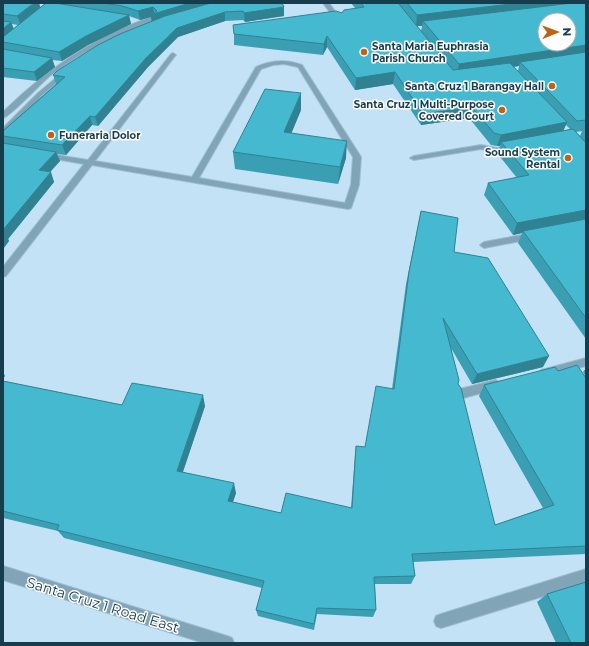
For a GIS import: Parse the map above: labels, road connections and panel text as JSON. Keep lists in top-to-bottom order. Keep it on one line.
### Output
{"streets":{"street":["Santa Cruz 1 Road East"]},"places":["Santa Maria Euphrasia Parish Church","Santa Cruz 1 Barangay Hall","Santa Cruz 1 Multi-Purpose Covered Court","Funeraria Dolor","Sound System Rental"],"north":"right"}
